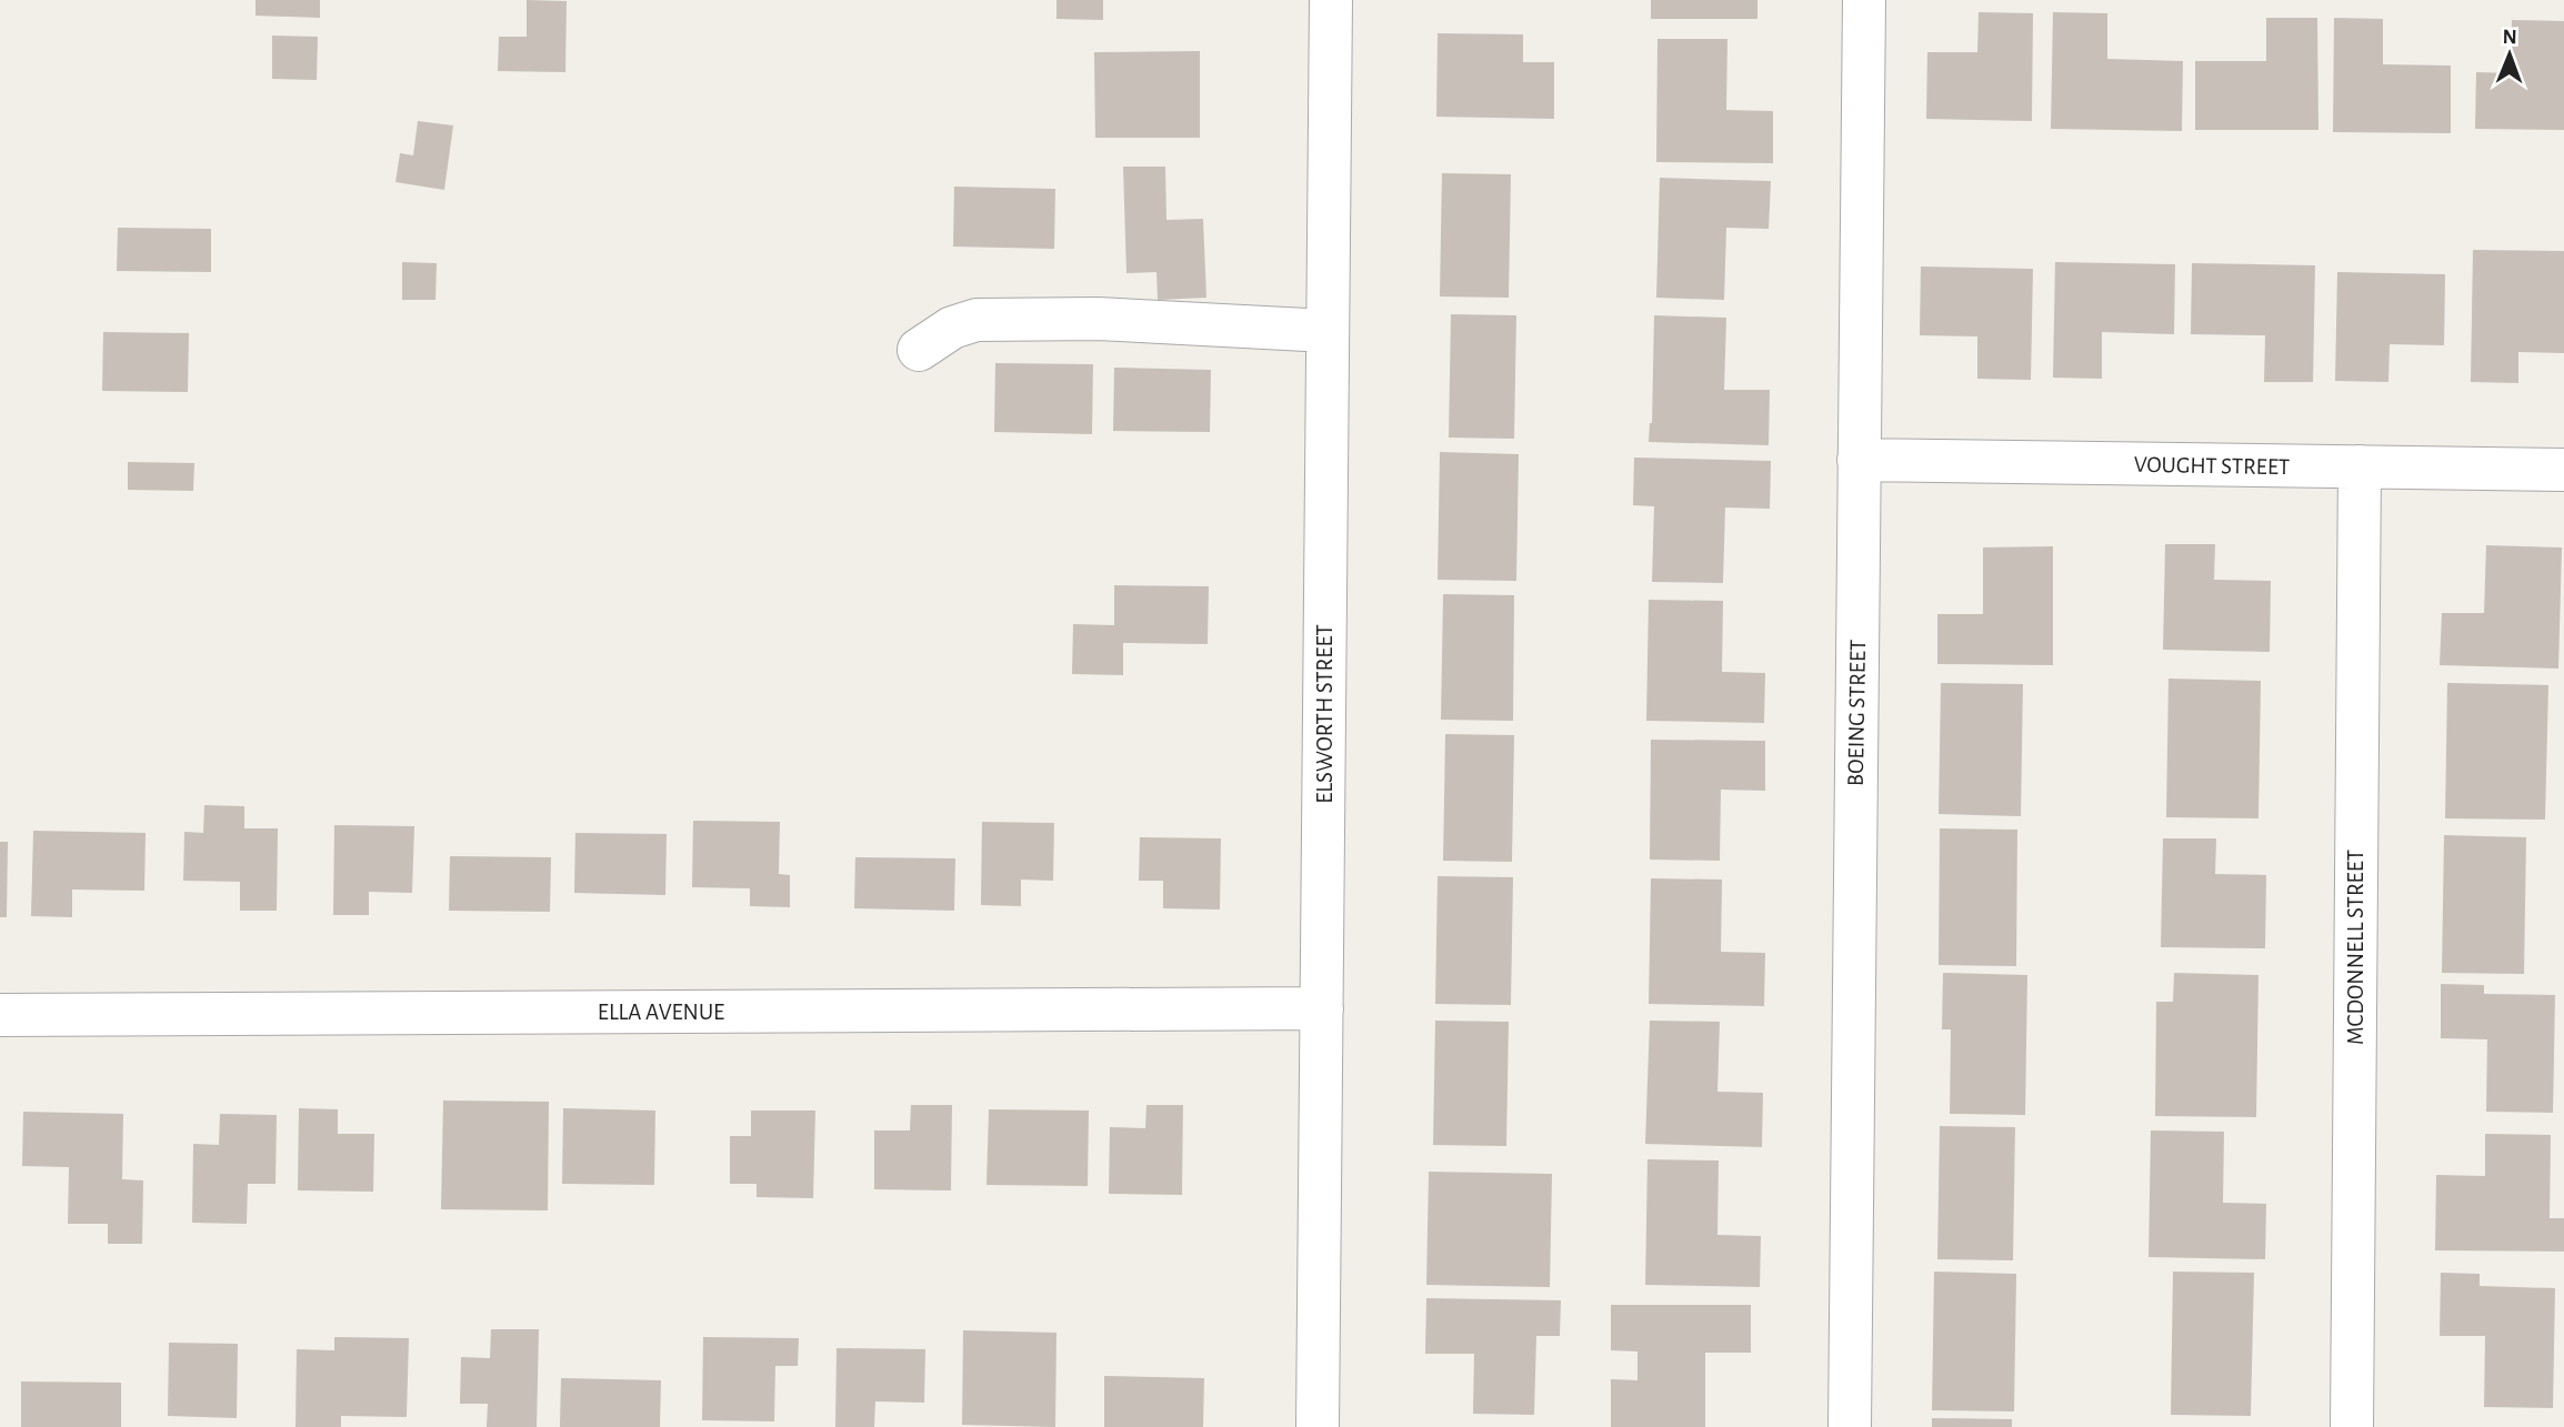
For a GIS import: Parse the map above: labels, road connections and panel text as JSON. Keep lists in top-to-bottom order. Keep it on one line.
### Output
{"streets":{"street":["VOUGHT STREET","BOEING STREET","ELSWORTH STREET","MCDONNELL STREET","ELLA AVENUE"]},"crossings":[["VOUGHT STREET","BOEING STREET"],["VOUGHT STREET","MCDONNELL STREET"],["ELSWORTH STREET","ELLA AVENUE"]],"north":"top"}
